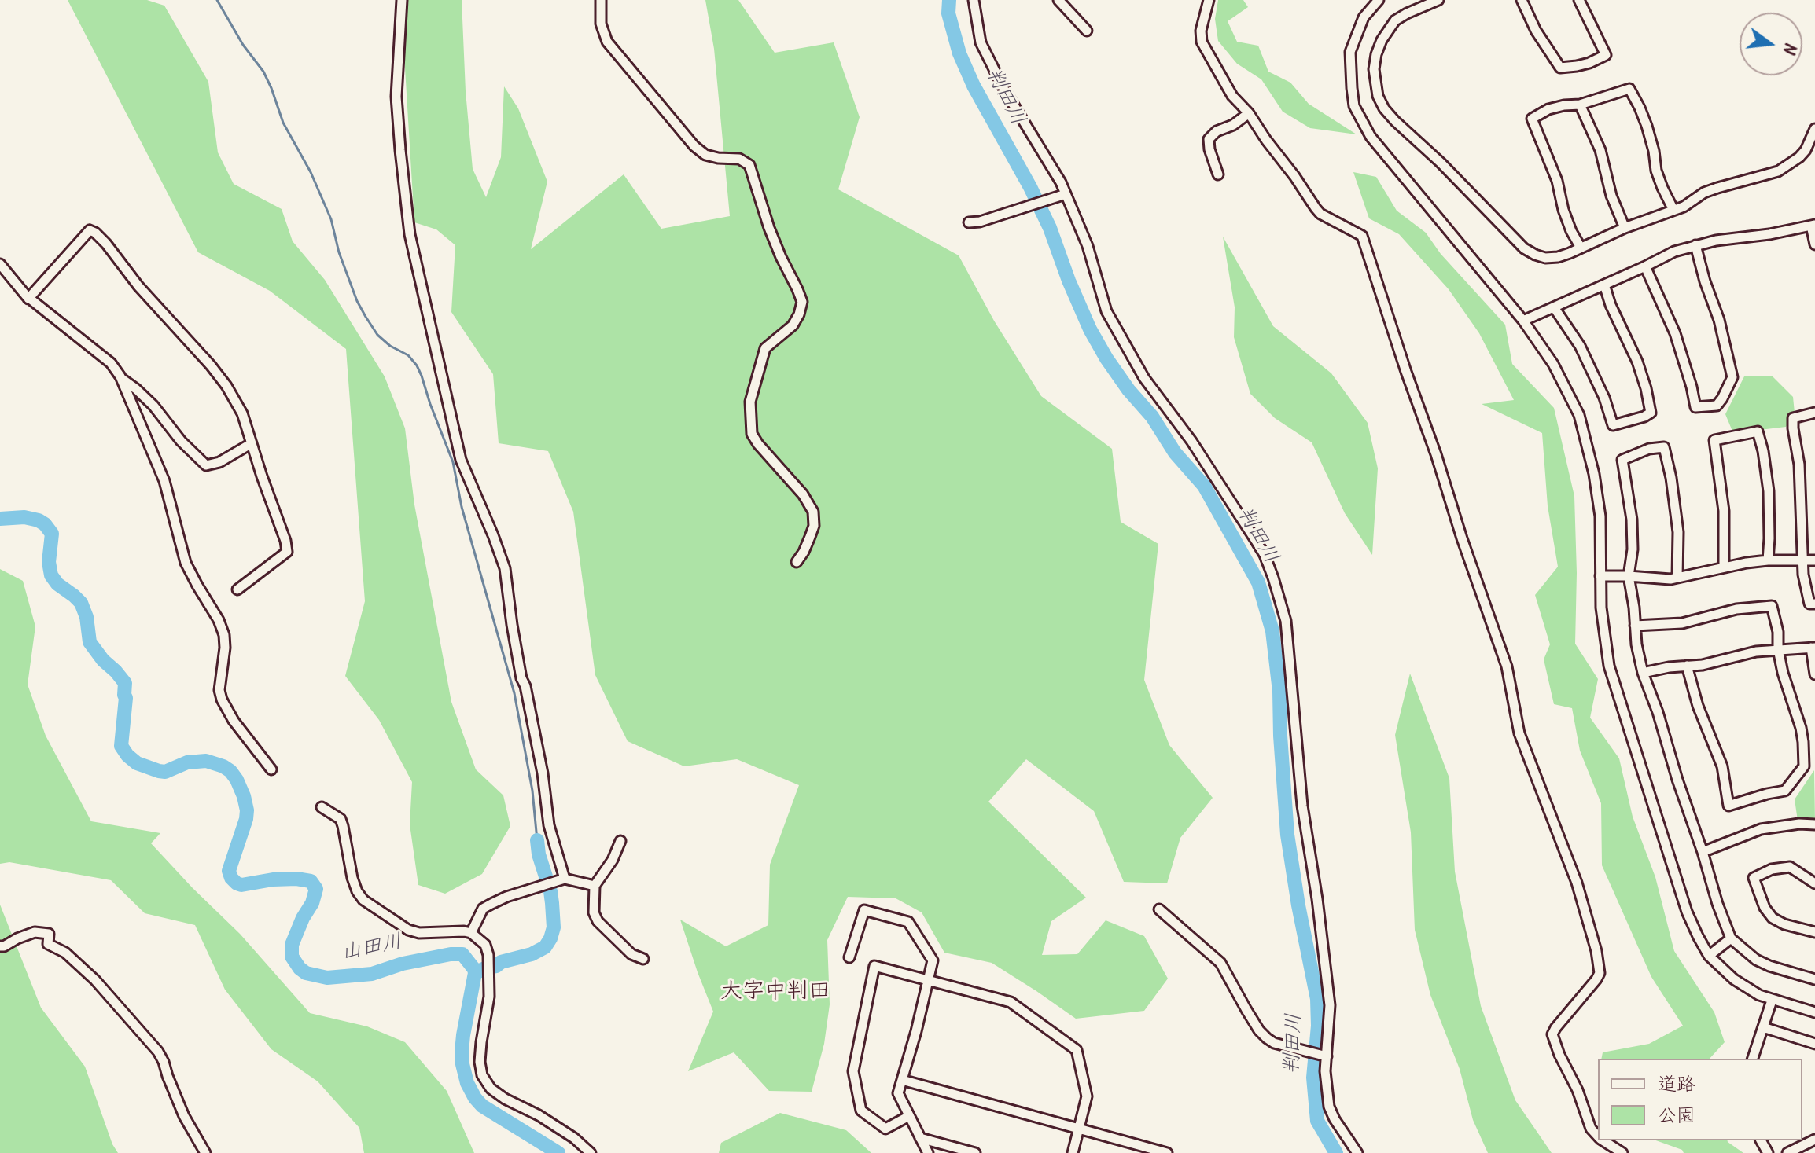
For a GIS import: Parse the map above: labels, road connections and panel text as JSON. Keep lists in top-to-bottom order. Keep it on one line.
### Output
{"districts":["大字中判田"],"water":["判田川","山田川"],"legend":["道路","公園"],"north":"right"}
